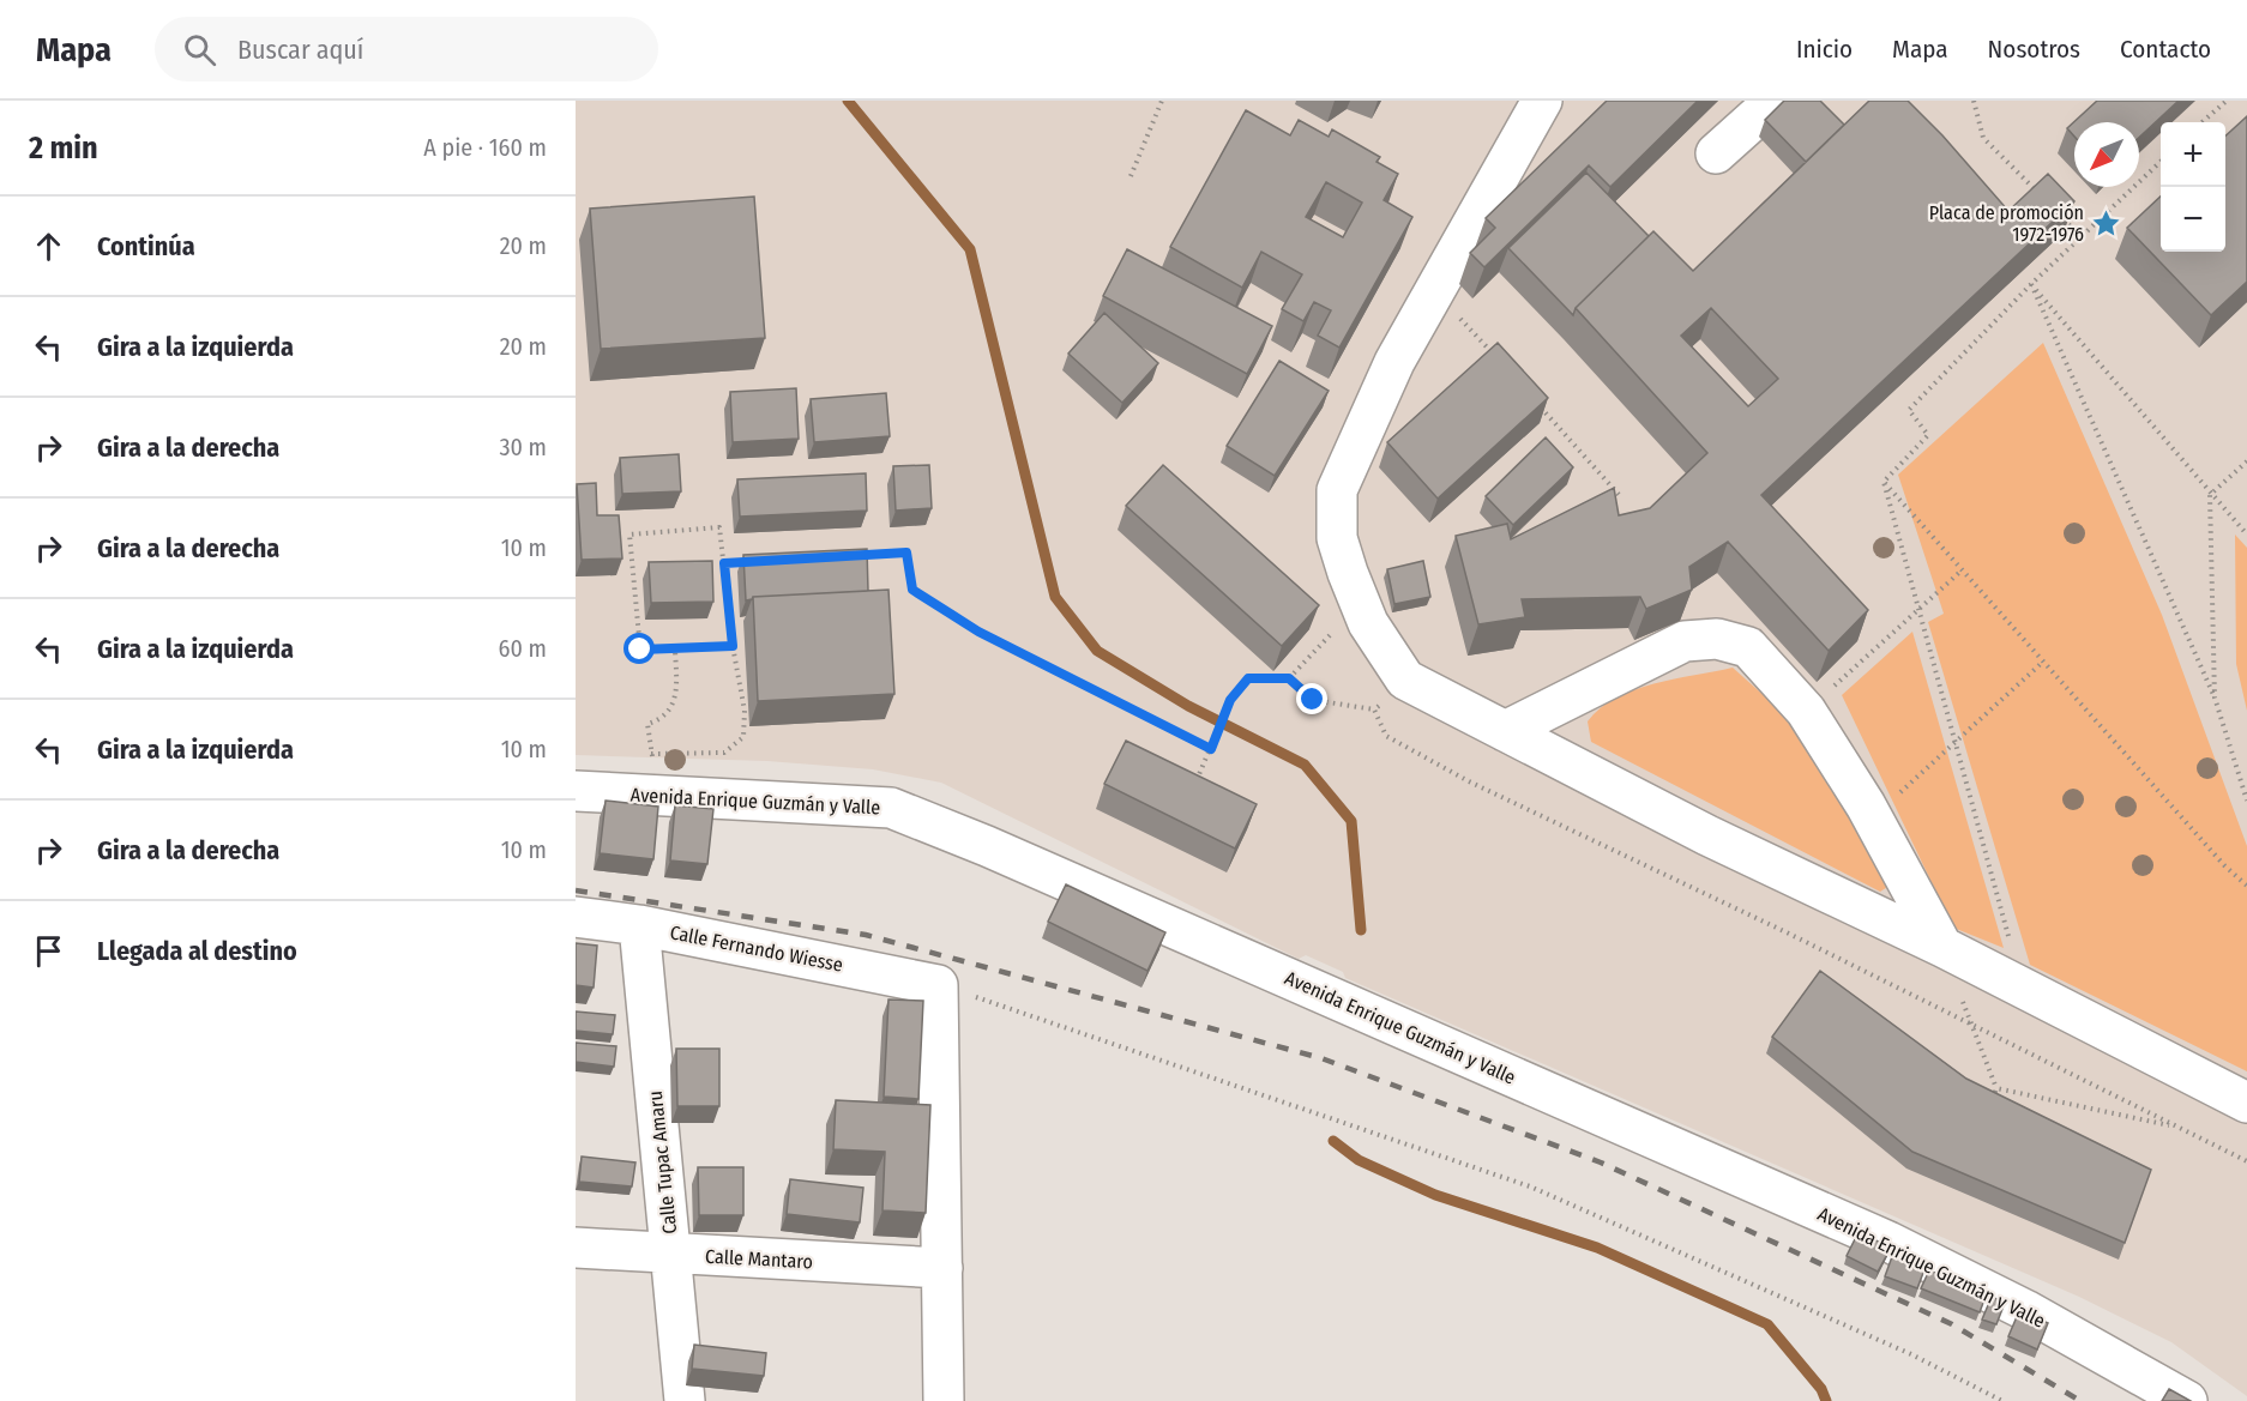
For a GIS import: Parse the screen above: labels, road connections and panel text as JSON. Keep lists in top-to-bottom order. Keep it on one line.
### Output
{"streets":{"street":["Avenida Enrique Guzmán y Valle","Calle Fernando Wiesse","Calle Tupac Amaru","Calle Mantaro"]},"crossings":[["Calle Fernando Wiesse","Calle Tupac Amaru"],["Calle Tupac Amaru","Calle Mantaro"]],"places":{"place":["Placa de promoción 1972-1976"]},"north":"bottom left","page":{"header":"Mapa","search":"Buscar aquí","nav":["Inicio","Mapa","Nosotros","Contacto"],"heading":["2 min","A pie · 160 m"],"map_buttons":["+","−"],"list":[["Continúa","20 m"],["Gira a la izquierda","20 m"],["Gira a la derecha","30 m"],["Gira a la derecha","10 m"],["Gira a la izquierda","60 m"],["Gira a la izquierda","10 m"],["Gira a la derecha","10 m"],"Llegada al destino"]}}
